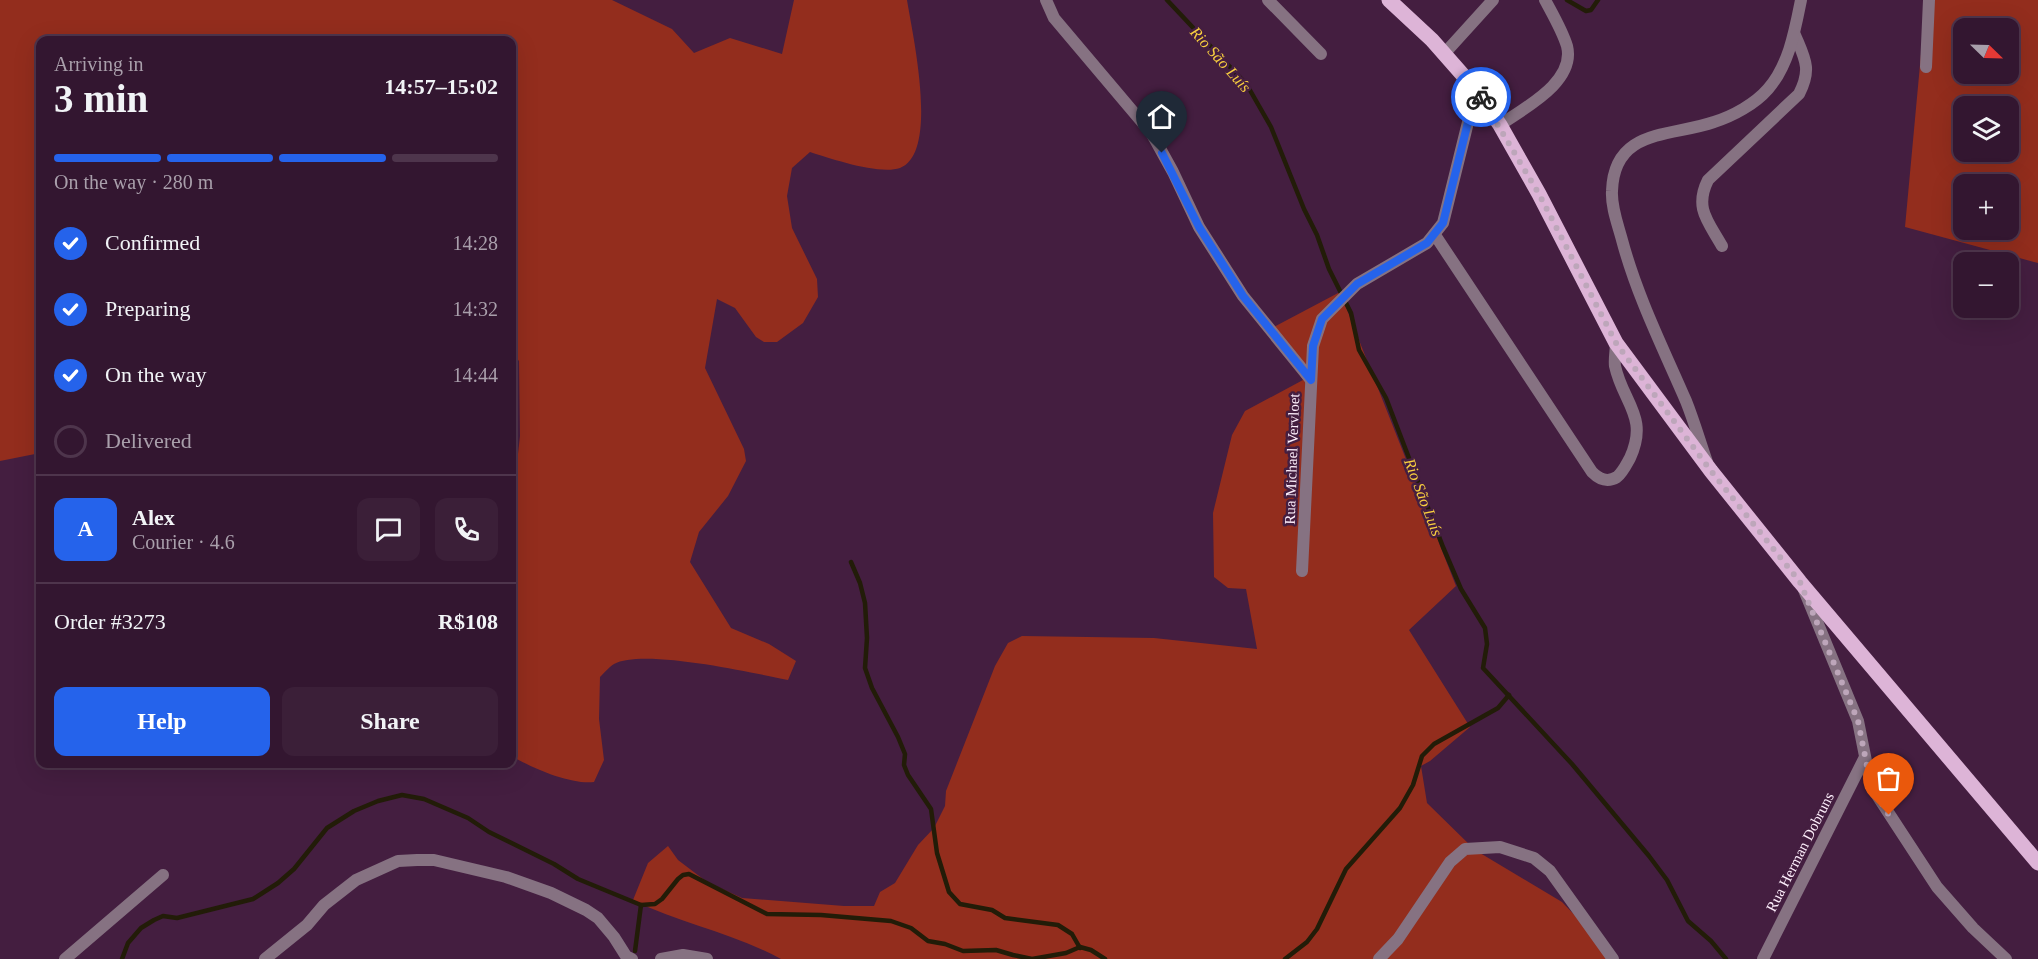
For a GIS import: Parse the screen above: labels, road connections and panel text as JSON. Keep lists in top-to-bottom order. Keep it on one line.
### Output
{"streets":{"street":["Rua Michael Vervloet","Rua Herman Dobruns"]},"water":["Rio São Luís"],"north":"bottom right","page":{"map_buttons":["+","−"],"heading":["3 min","Arriving in","14:57–15:02"],"panel":["Alex","Courier · 4.6","Order #3273","R$108"],"bar":"On the way · 280 m","list":[["Confirmed","14:28"],["Preparing","14:32"],["On the way","14:44"],"Delivered"],"round":"A","buttons":["Help","Share"]}}
